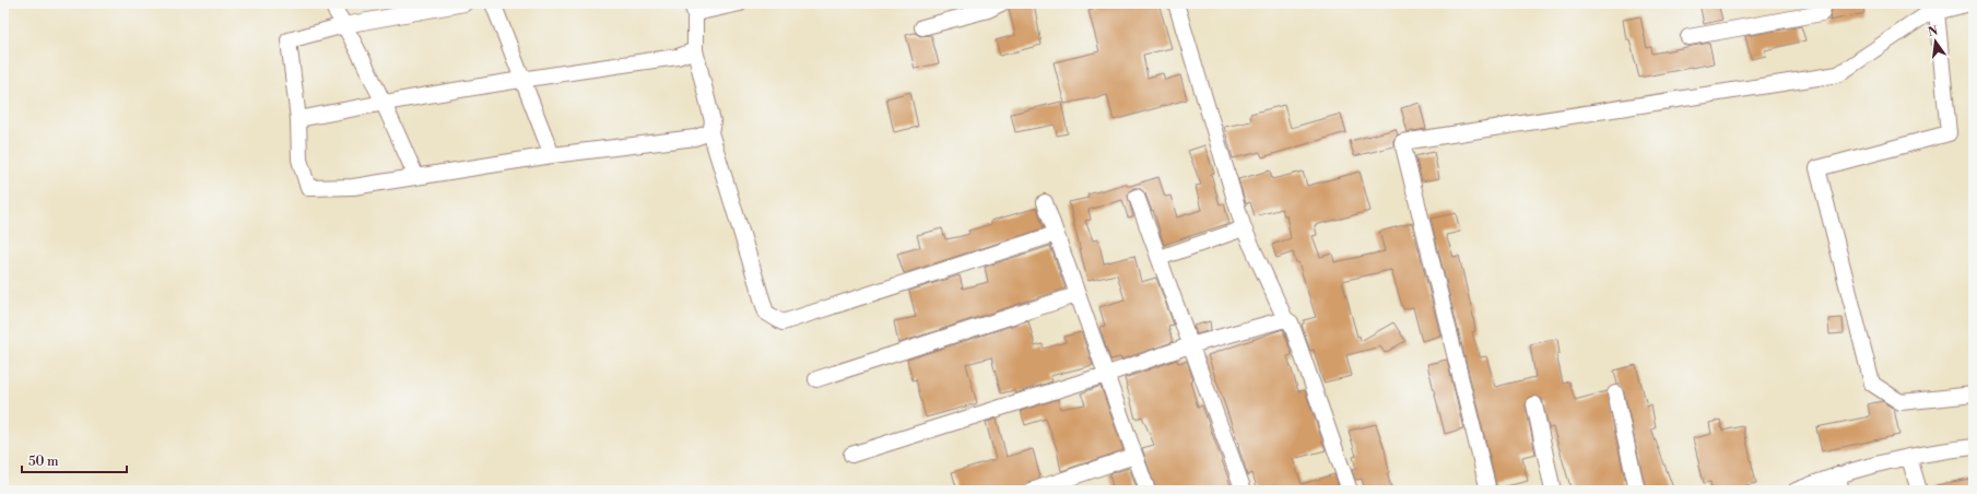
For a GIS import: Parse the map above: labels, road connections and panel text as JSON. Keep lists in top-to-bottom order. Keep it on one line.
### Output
{"scale_bar":"50 m","north":"top"}
